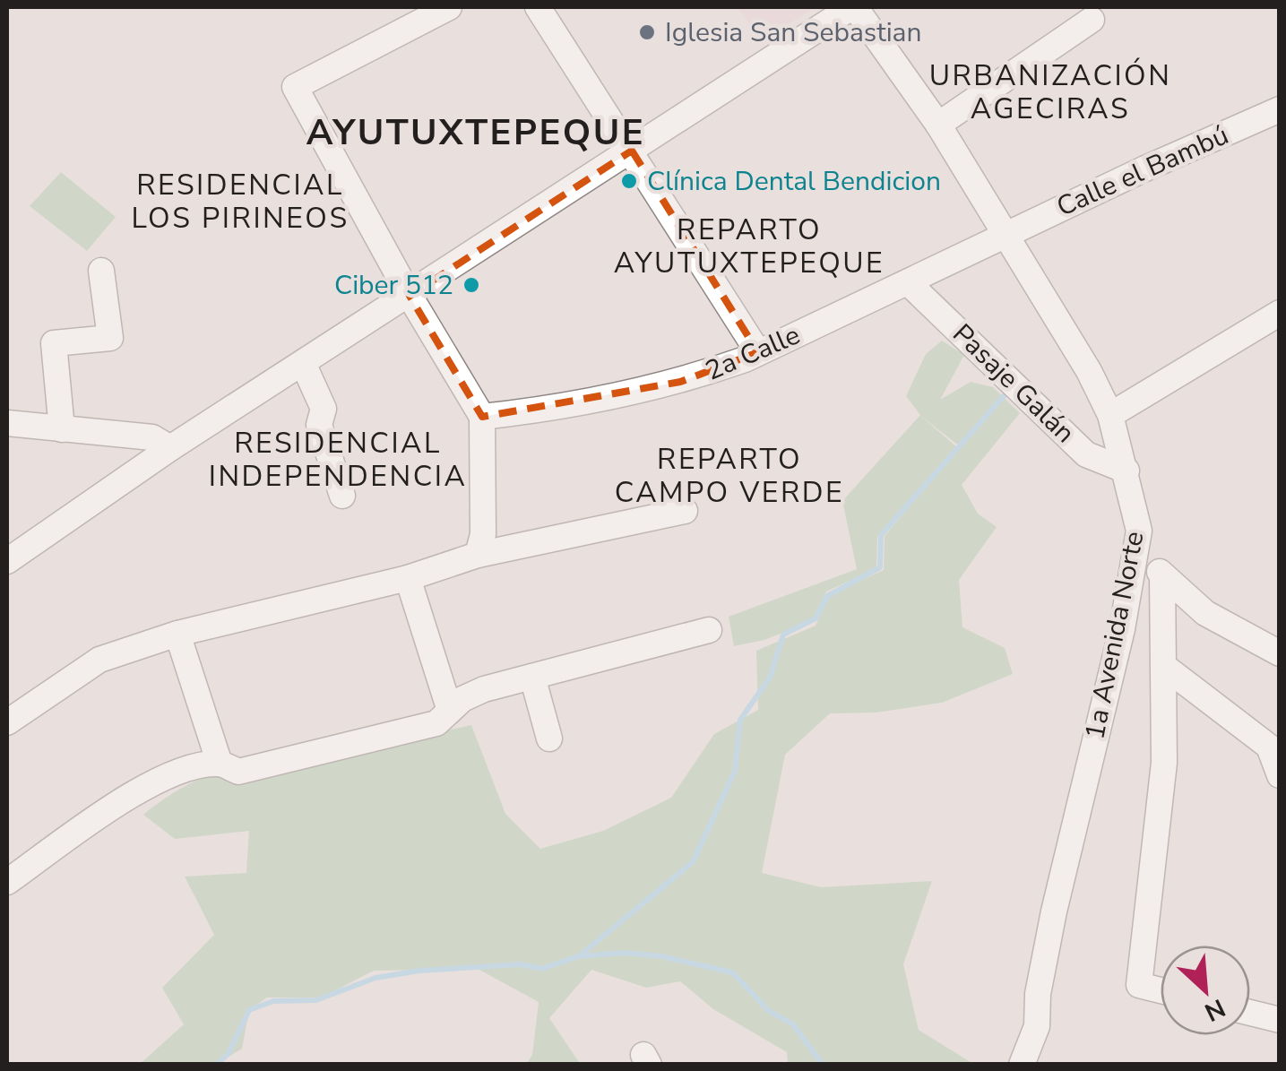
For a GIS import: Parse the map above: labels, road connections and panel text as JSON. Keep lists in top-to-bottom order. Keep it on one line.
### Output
{"streets":{"street":["Calle el Bambú","2a Calle","Pasaje Galán","1a Avenida Norte"]},"crossings":[["Calle el Bambú","2a Calle"],["Calle el Bambú","1a Avenida Norte"],["2a Calle","Pasaje Galán"],["2a Calle","1a Avenida Norte"],["Pasaje Galán","1a Avenida Norte"]],"districts":["URBANIZACIÓN AGECIRAS","AYUTUXTEPEQUE","RESIDENCIAL LOS PIRINEOS","REPARTO AYUTUXTEPEQUE","RESIDENCIAL INDEPENDENCIA","REPARTO CAMPO VERDE"],"places":["Iglesia San Sebastian","Clínica Dental Bendicion","Ciber 512"],"north":"bottom right"}
